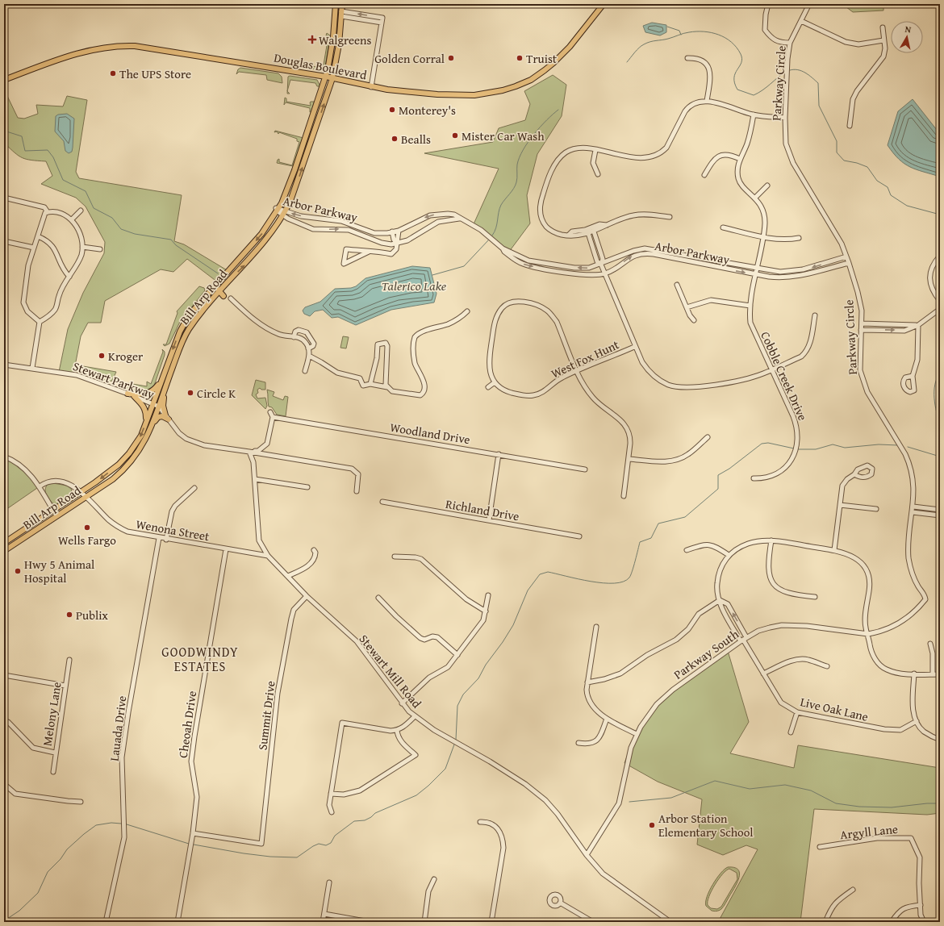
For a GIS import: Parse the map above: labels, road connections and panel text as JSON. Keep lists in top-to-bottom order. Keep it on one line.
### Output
{"streets":{"main road":["Douglas Boulevard","Bill Arp Road"],"street":["Parkway Circle","Arbor Parkway","West Fox Hunt","Cobble Creek Drive","Stewart Parkway","Woodland Drive","Richland Drive","Wenona Street","Parkway South","Stewart Mill Road","Live Oak Lane","Melony Lane","Summit Drive","Cheoah Drive","Lauada Drive","Argyll Lane"]},"crossings":[["Douglas Boulevard","Bill Arp Road"],["Parkway Circle","Arbor Parkway"],["Parkway Circle","Parkway South"],["Arbor Parkway","Bill Arp Road"],["Arbor Parkway","Cobble Creek Drive"],["Bill Arp Road","Stewart Parkway"],["Bill Arp Road","Wenona Street"],["Wenona Street","Stewart Mill Road"],["Wenona Street","Cheoah Drive"],["Wenona Street","Lauada Drive"],["Parkway South","Stewart Mill Road"],["Parkway South","Live Oak Lane"],["Stewart Mill Road","Summit Drive"],["Summit Drive","Cheoah Drive"]],"districts":["GOODWINDY ESTATES"],"water":["Talerico Lake"],"places":{"health":["Walgreens"],"other":["Golden Corral","Truist","The UPS Store","Monterey's","Mister Car Wash","Bealls","Kroger","Circle K","Wells Fargo","Hwy 5 Animal Hospital","Publix","Arbor Station Elementary School"]},"north":"top"}
